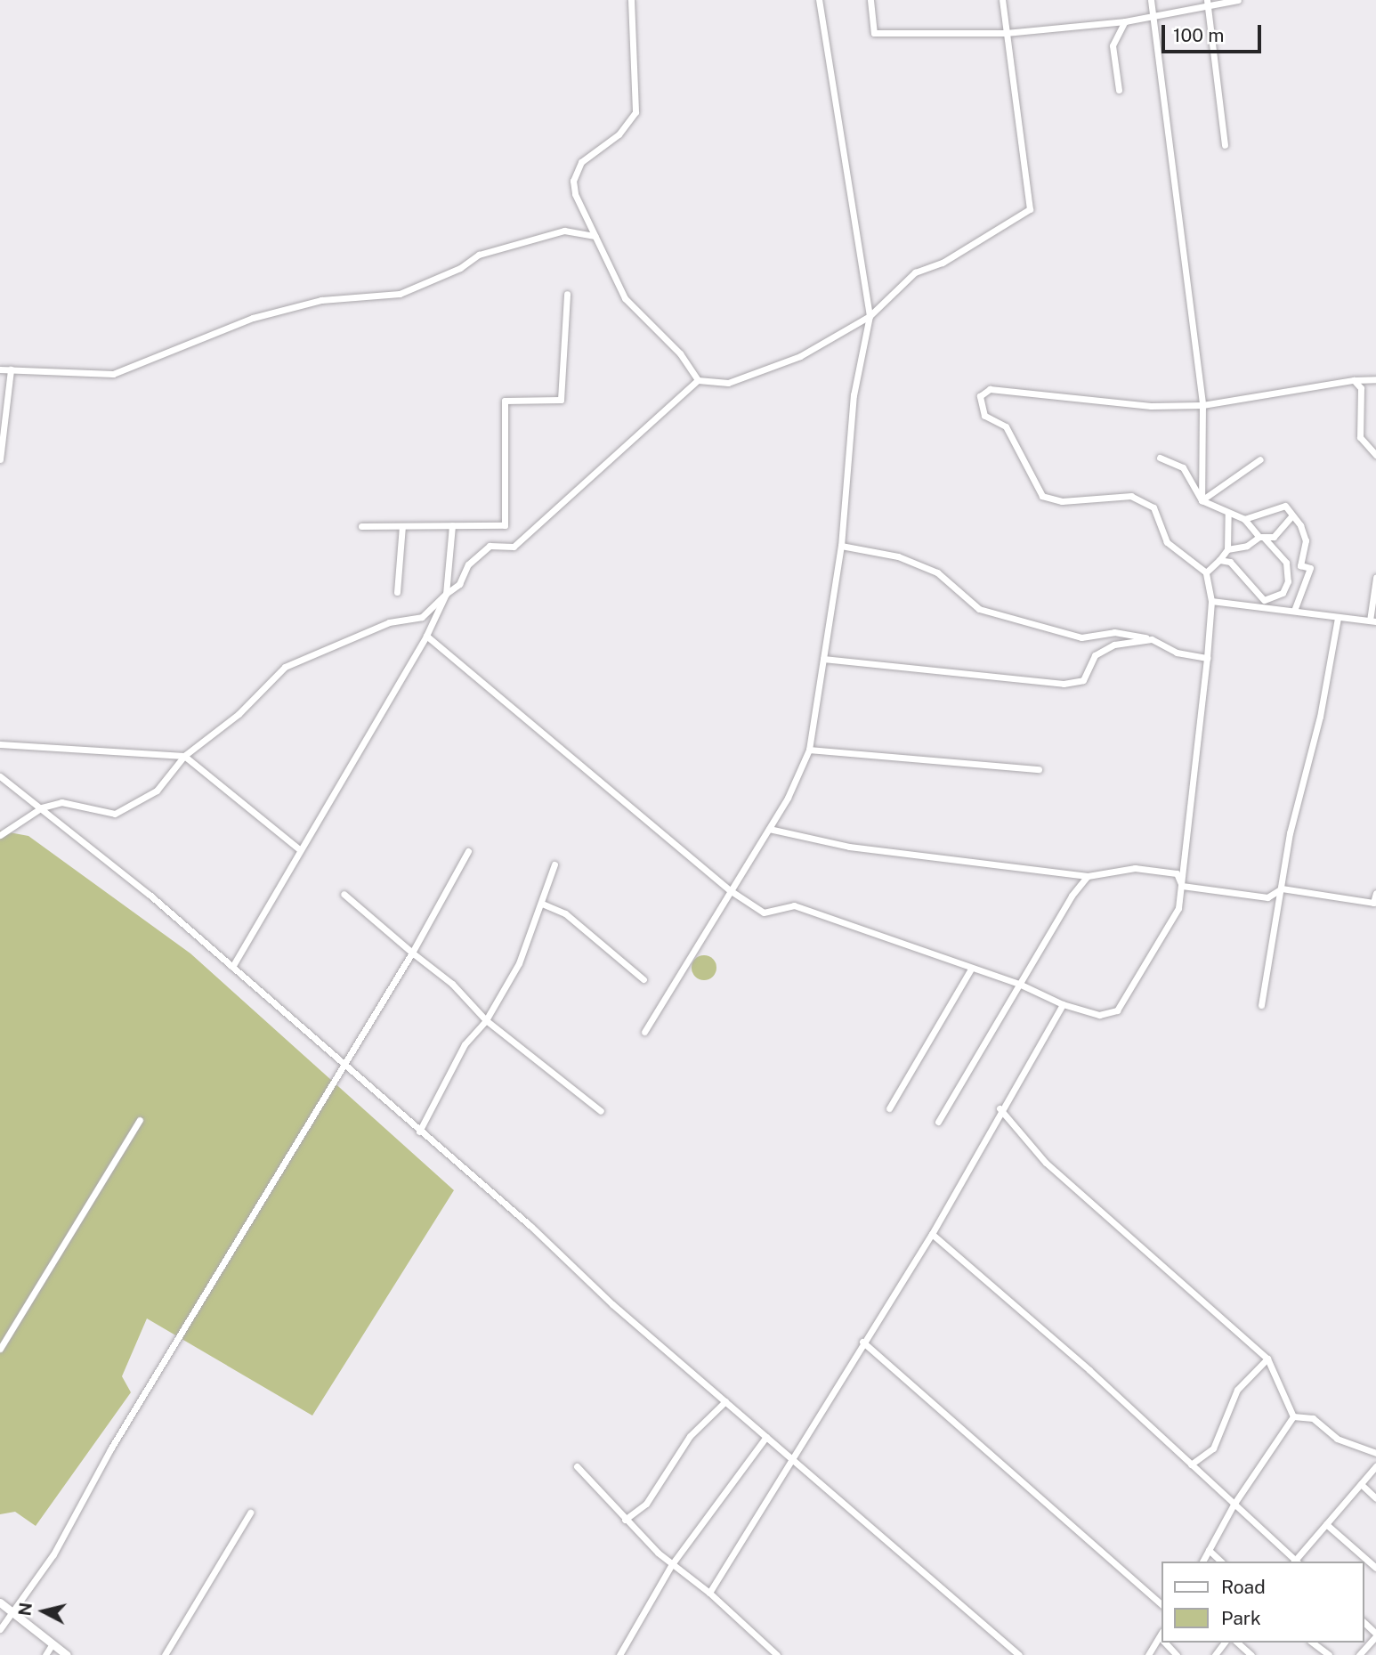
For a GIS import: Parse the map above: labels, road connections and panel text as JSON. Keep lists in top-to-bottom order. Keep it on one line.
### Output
{"legend":["Road","Park"],"scale_bar":"100 m","north":"left"}
